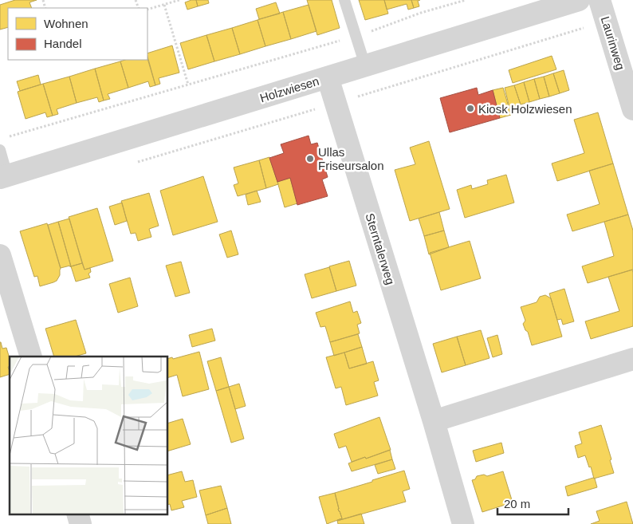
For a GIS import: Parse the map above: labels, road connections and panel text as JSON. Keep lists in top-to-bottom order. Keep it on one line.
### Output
{"streets":{"street":["Laurinweg","Holzwiesen","Sterntalerweg"]},"crossings":[["Holzwiesen","Sterntalerweg"]],"places":["Kiosk Holzwiesen","Ullas Friseursalon"],"legend":["Wohnen","Handel"],"scale_bar":"20 m"}
